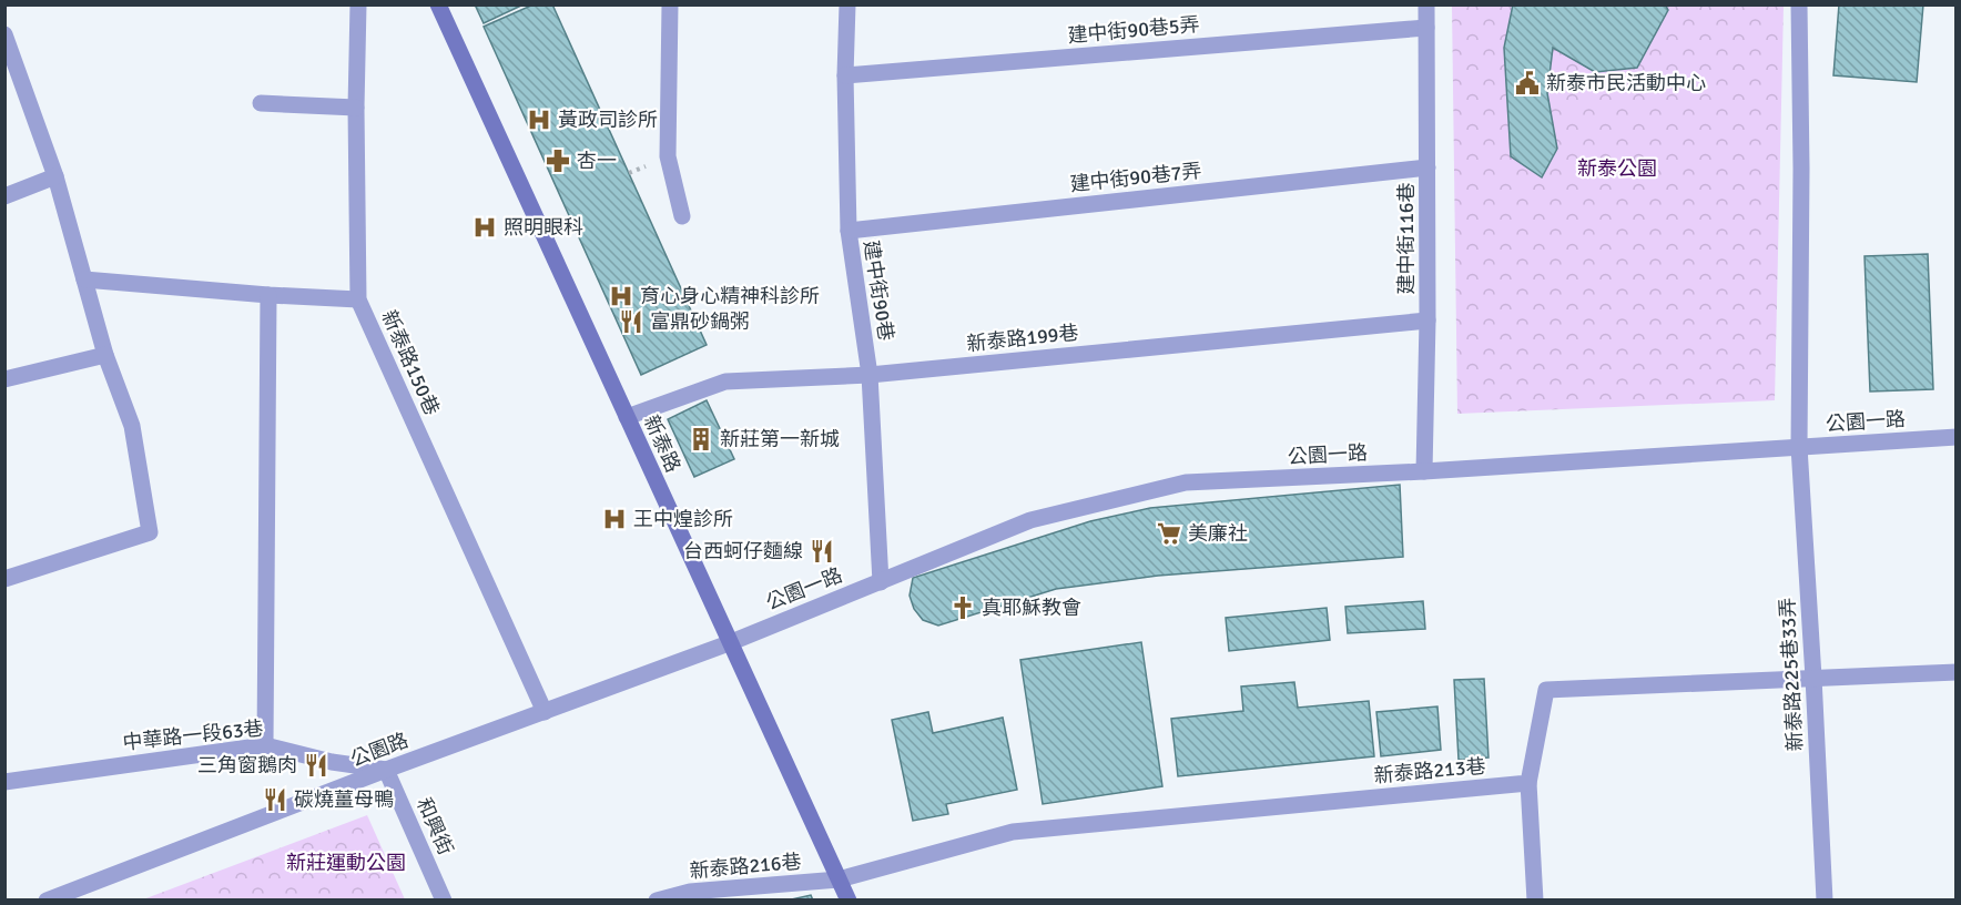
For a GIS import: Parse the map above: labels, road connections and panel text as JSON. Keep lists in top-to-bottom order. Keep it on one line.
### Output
{"streets":{"main road":["新泰路"],"street":["建中街90巷5弄","建中街90巷7弄","建中街116巷","建中街90巷","新泰路199巷","新泰路150巷","公園一路","新泰路225巷33弄","中華路一段63巷","公園路","新泰路213巷","和興街","新泰路216巷"]},"crossings":[["建中街90巷5弄","建中街116巷"],["建中街90巷5弄","建中街90巷"],["建中街90巷7弄","建中街116巷"],["建中街90巷7弄","建中街90巷"],["建中街116巷","新泰路199巷"],["建中街116巷","公園一路"],["建中街90巷","新泰路199巷"],["建中街90巷","公園一路"],["新泰路199巷","新泰路"],["新泰路150巷","公園路"],["公園一路","新泰路"],["公園一路","新泰路225巷33弄"],["公園一路","公園路"],["新泰路","公園路"],["新泰路","新泰路213巷"],["新泰路","新泰路216巷"],["中華路一段63巷","公園路"],["中華路一段63巷","和興街"],["公園路","和興街"],["新泰路213巷","新泰路216巷"]],"parks":["新泰公園","新莊運動公園"],"places":{"public building":["新泰市民活動中心"],"hospital":["黃政司診所","照明眼科","育心身心精神科診所","王中煌診所"],"pharmacy":["杏一"],"restaurant":["富鼎砂鍋粥","台西蚵仔麵線","三角窗鵝肉","碳燒薑母鴨"],"building":["新莊第一新城"],"supermarket":["美廉社"],"church":["真耶穌教會"]}}
